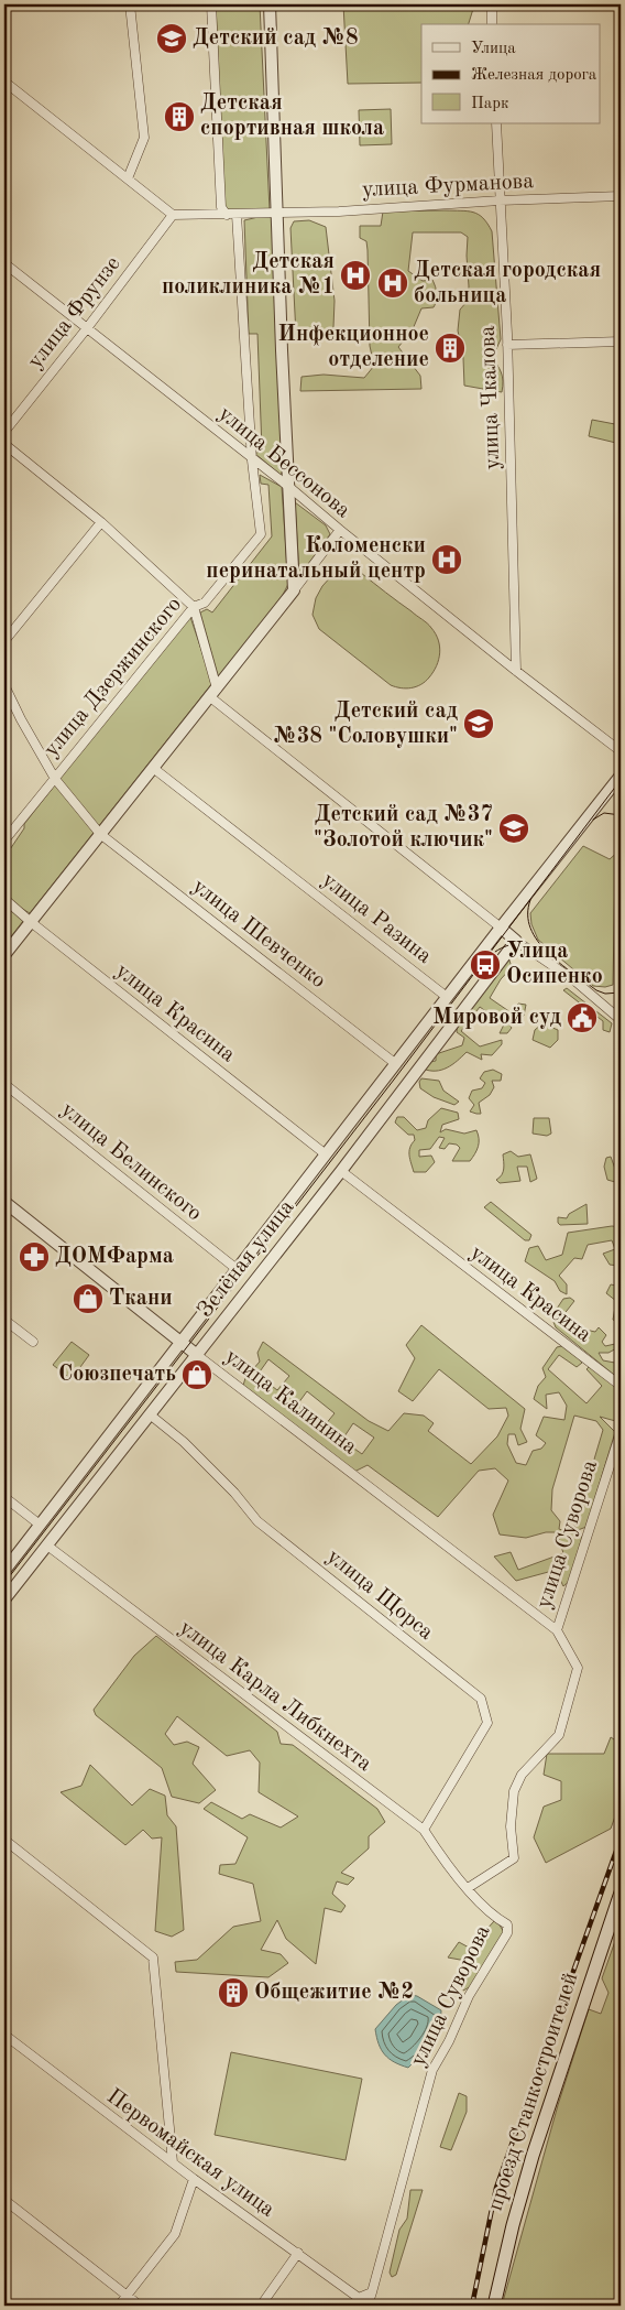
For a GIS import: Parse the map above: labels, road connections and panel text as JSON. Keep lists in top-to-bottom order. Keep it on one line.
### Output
{"streets":{"main road":["проезд Станкостроителей"],"street":["улица Фурманова","улица Фрунзе","улица Чкалова","улица Бессонова","улица Дзержинского","улица Разина","улица Шевченко","улица Красина","улица Белинского","Зелёная улица","улица Калинина","улица Суворова","улица Щорса","улица Карла Либкнехта","Первомайская улица"]},"crossings":[["улица Фурманова","улица Фрунзе"],["улица Фурманова","улица Чкалова"],["улица Фурманова","улица Дзержинского"],["улица Фрунзе","улица Бессонова"],["улица Чкалова","улица Бессонова"],["улица Бессонова","улица Дзержинского"],["улица Дзержинского","улица Шевченко"],["улица Разина","Зелёная улица"],["улица Шевченко","Зелёная улица"],["улица Красина","Зелёная улица"],["улица Белинского","Зелёная улица"],["Зелёная улица","улица Калинина"],["Зелёная улица","улица Щорса"],["Зелёная улица","улица Карла Либкнехта"],["улица Калинина","улица Суворова"],["улица Суворова","улица Карла Либкнехта"],["улица Щорса","улица Карла Либкнехта"]],"places":{"school or university":["Детский сад №8","Детский сад №38 \"Соловушки\"","Детский сад №37 \"Золотой ключик\""],"building":["Детская спортивная школа","Инфекционное отделение","Общежитие №2"],"hospital":["Детская поликлиника №1","Детская городская больница","Коломенски перинатальный центр"],"bus stop":["Улица Осипенко"],"public building":["Мировой суд"],"pharmacy":["ДОМФарма"],"shop":["Ткани","Союзпечать"]},"legend":["Улица","Железная дорога","Парк"]}
